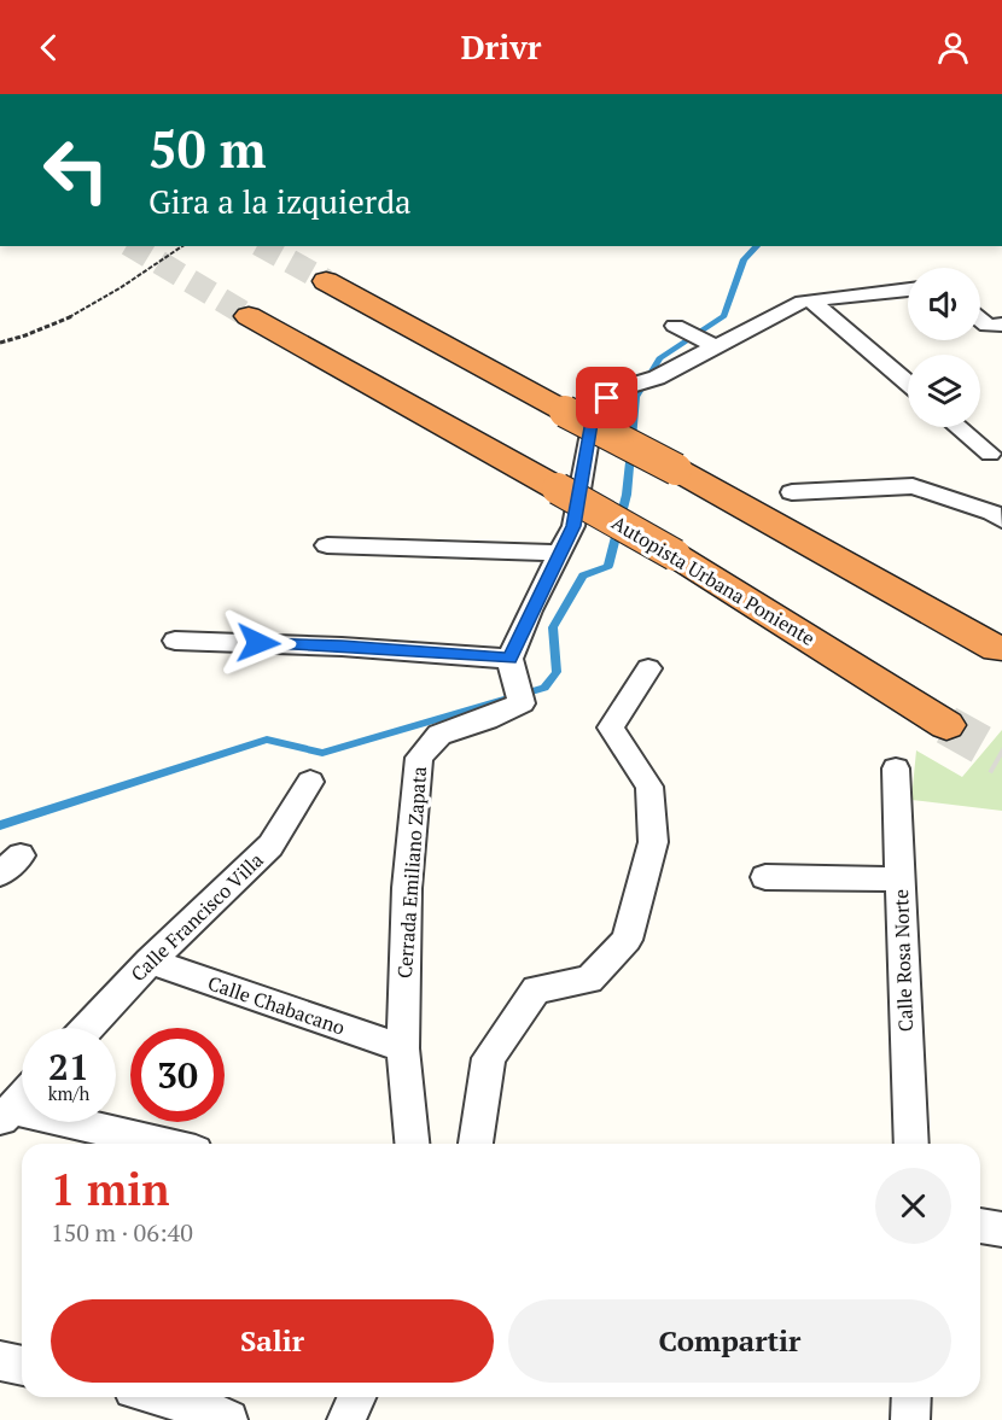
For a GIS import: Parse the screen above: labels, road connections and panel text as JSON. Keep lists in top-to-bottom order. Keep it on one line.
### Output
{"streets":{"highway":["Autopista Urbana Poniente"],"street":["Cerrada Emiliano Zapata","Calle Francisco Villa","Calle Rosa Norte","Calle Chabacano"]},"crossings":[["Cerrada Emiliano Zapata","Calle Chabacano"],["Calle Francisco Villa","Calle Chabacano"]],"page":{"header":"Drivr","turn":["50 m","Gira a la izquierda"],"speed":"21 km/h","limit":"30","heading":["1 min","150 m · 06:40"],"buttons":["Salir","Compartir"]}}
